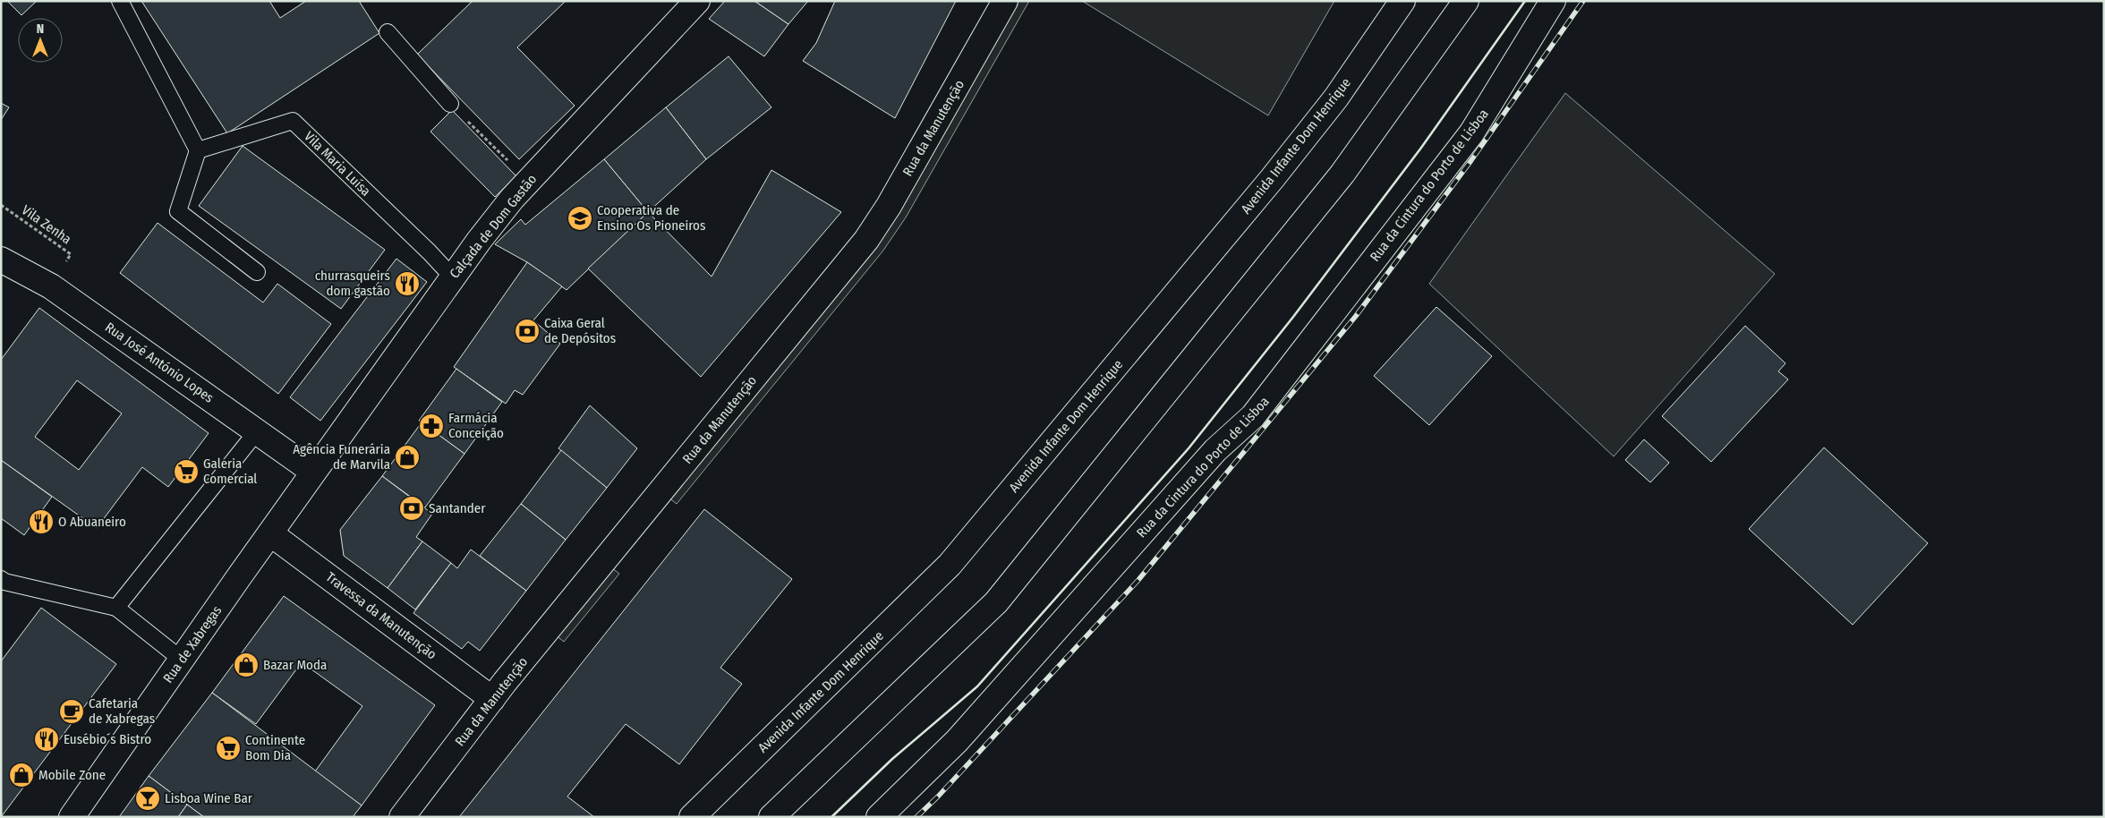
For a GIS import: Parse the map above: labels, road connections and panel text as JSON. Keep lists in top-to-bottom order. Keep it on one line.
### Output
{"streets":{"street":["Rua da Manutenção","Avenida Infante Dom Henrique","Rua da Cintura do Porto de Lisboa","Calçada de Dom Gastão","Rua José António Lopes","Travessa da Manutenção","Rua de Xabregas"],"lane":["Vila Maria Luísa"],"path":["Vila Zenha"]},"crossings":[["Rua da Manutenção","Travessa da Manutenção"],["Vila Maria Luísa","Calçada de Dom Gastão"],["Vila Zenha","Rua José António Lopes"],["Calçada de Dom Gastão","Rua José António Lopes"],["Calçada de Dom Gastão","Rua de Xabregas"],["Rua José António Lopes","Rua de Xabregas"],["Travessa da Manutenção","Rua de Xabregas"]],"places":{"school or university":["Cooperativa de Ensino Os Pioneiros"],"restaurant":["churrasqueirs dom gastão","O Abuaneiro","Eusébio´s Bistro"],"bank":["Caixa Geral de Depósitos","Santander"],"pharmacy":["Farmácia Conceição"],"shop":["Agência Funerária de Marvila","Bazar Moda","Mobile Zone"],"supermarket":["Galeria Comercial","Continente Bom Dia"],"cafe":["Cafetaria de Xabregas"],"bar":["Lisboa Wine Bar"]},"north":"top"}
